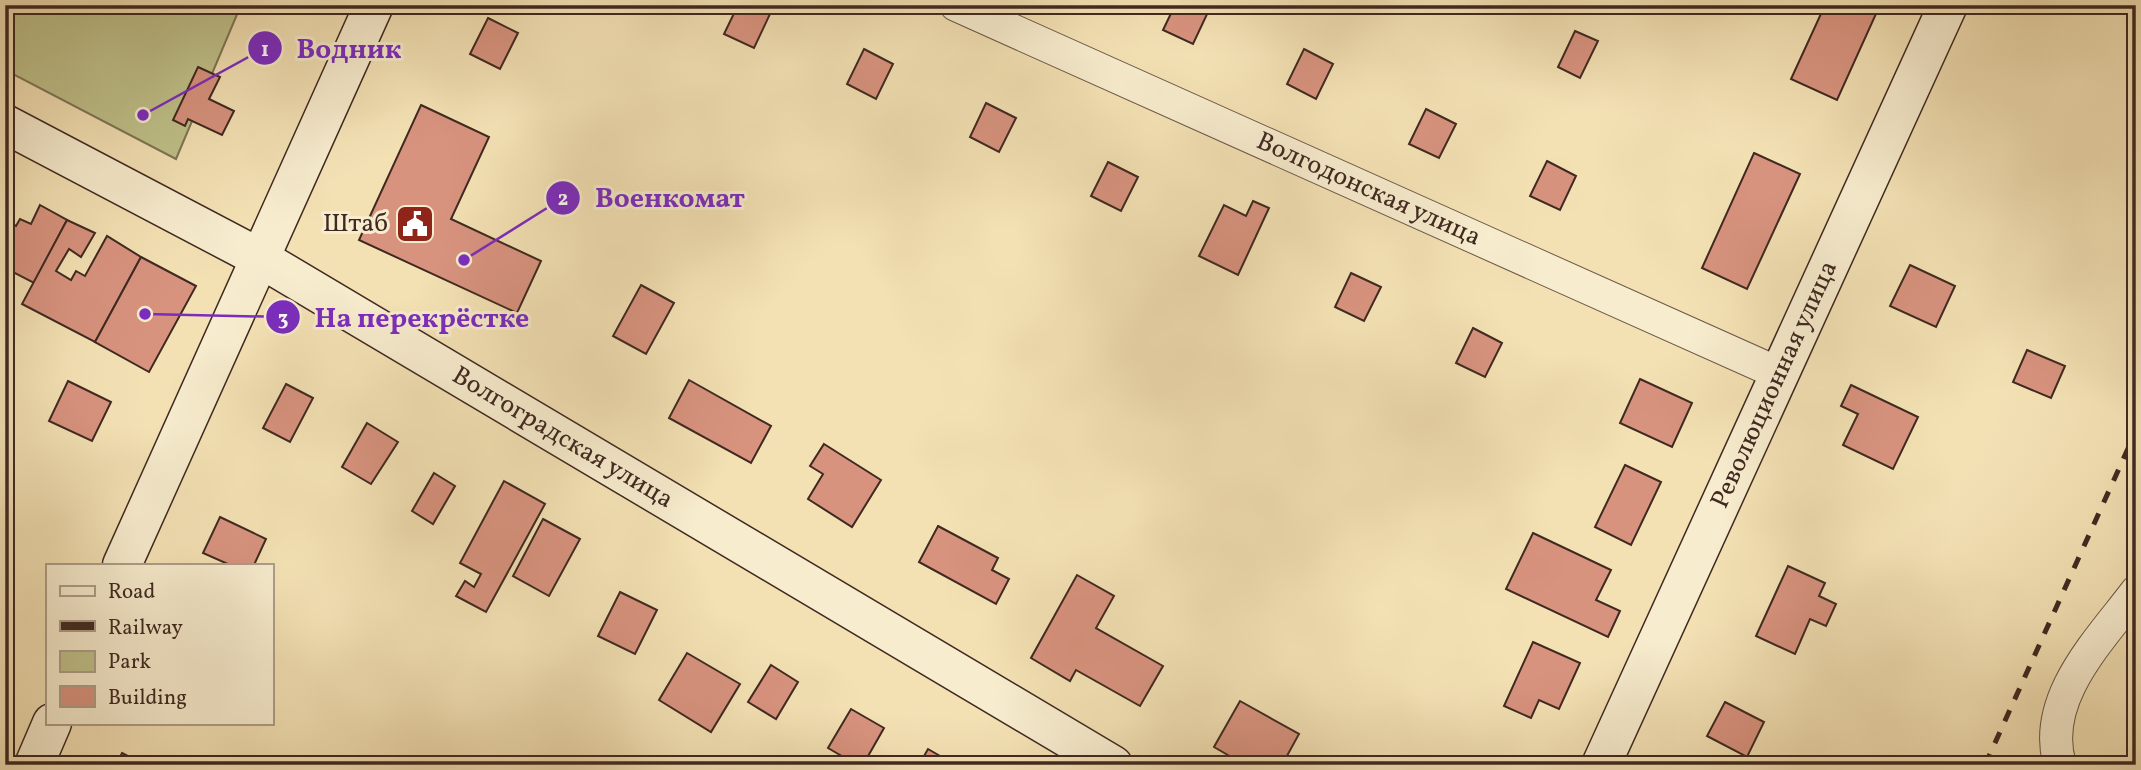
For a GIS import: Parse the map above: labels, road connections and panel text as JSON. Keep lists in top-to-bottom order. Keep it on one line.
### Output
{"streets":{"street":["Волгодонская улица","Революционная улица","Волгоградская улица"]},"crossings":[["Волгодонская улица","Революционная улица"]],"places":{"other":["Водник","Военкомат","На перекрёстке"],"public building":["Штаб"]},"legend":["Road","Railway","Park","Building"]}
